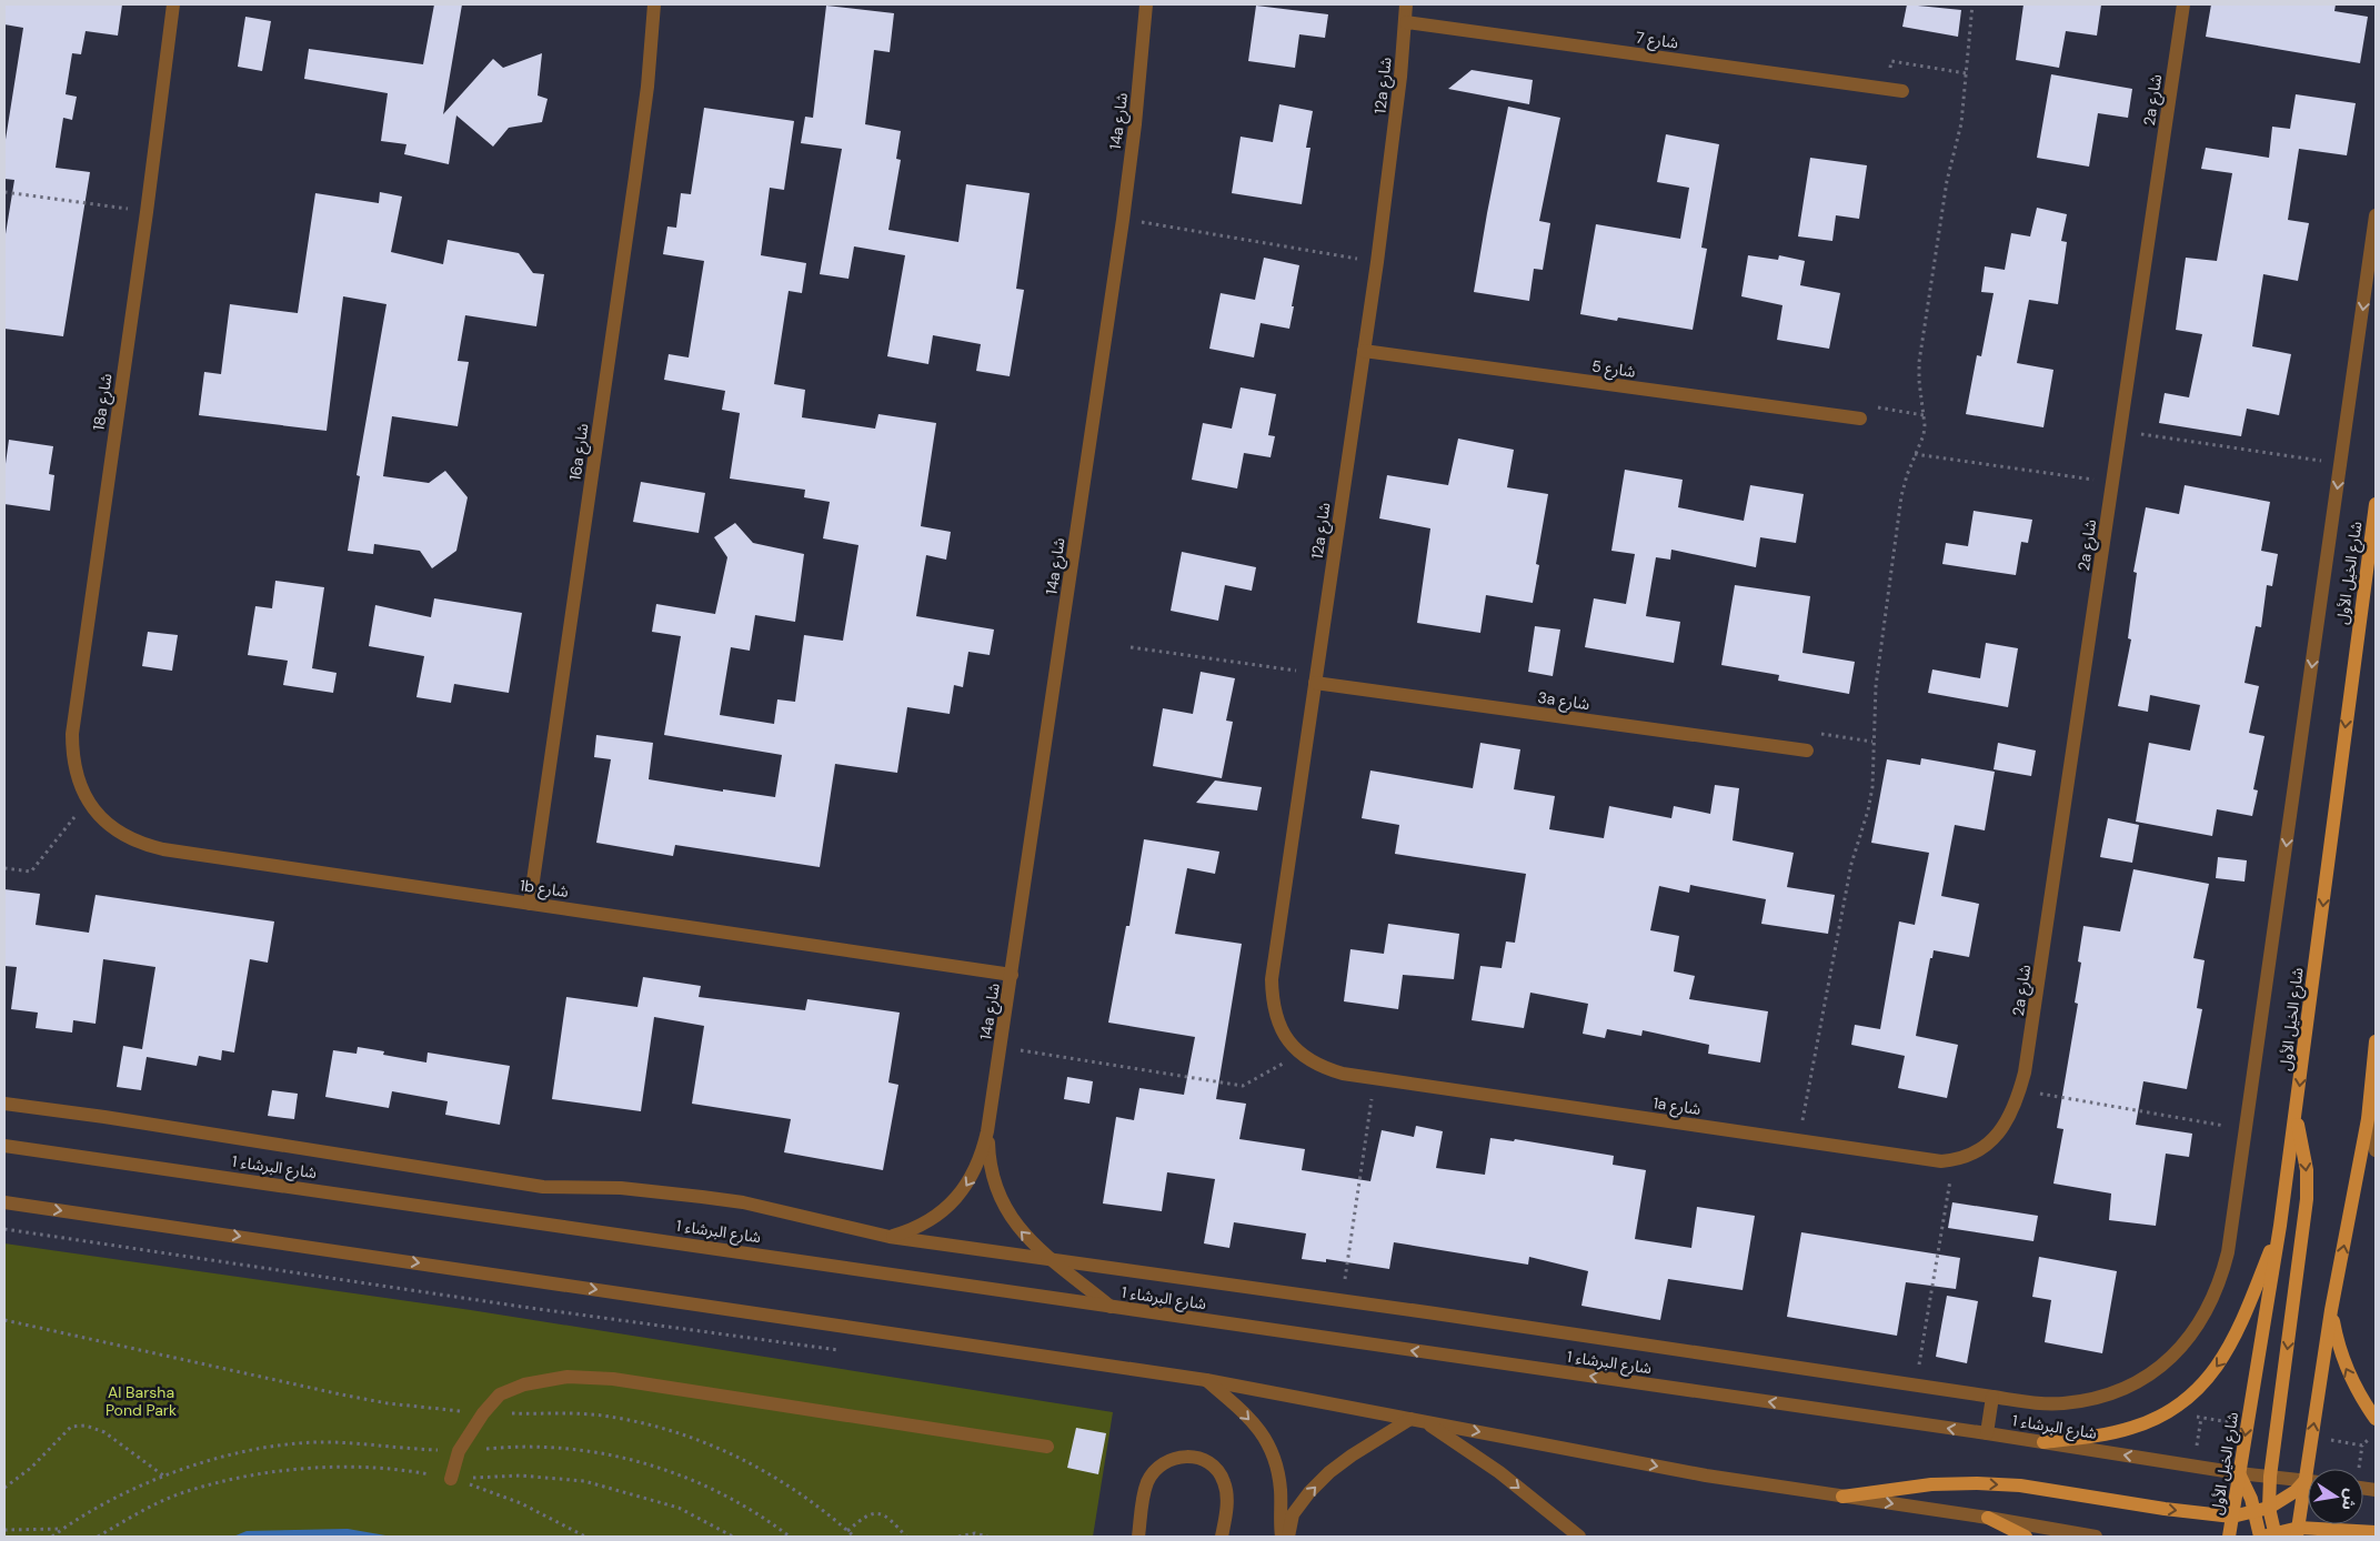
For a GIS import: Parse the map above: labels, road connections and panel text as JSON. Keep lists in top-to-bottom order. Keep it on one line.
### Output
{"streets":{"main road":["شارع الخيل الأول"],"street":["شارع 7","12a شارع","2a شارع","14a شارع","شارع 5","18a شارع","16a شارع","3a شارع","1b شارع","1a شارع","شارع البرشاء 1"]},"crossings":[["شارع 7","12a شارع"],["12a شارع","شارع 5"],["12a شارع","3a شارع"],["12a شارع","1a شارع"],["2a شارع","1a شارع"],["14a شارع","1b شارع"],["14a شارع","شارع البرشاء 1"],["18a شارع","1b شارع"],["16a شارع","1b شارع"],["شارع الخيل الأول","شارع البرشاء 1"]],"parks":["Al Barsha Pond Park"],"north":"right"}
